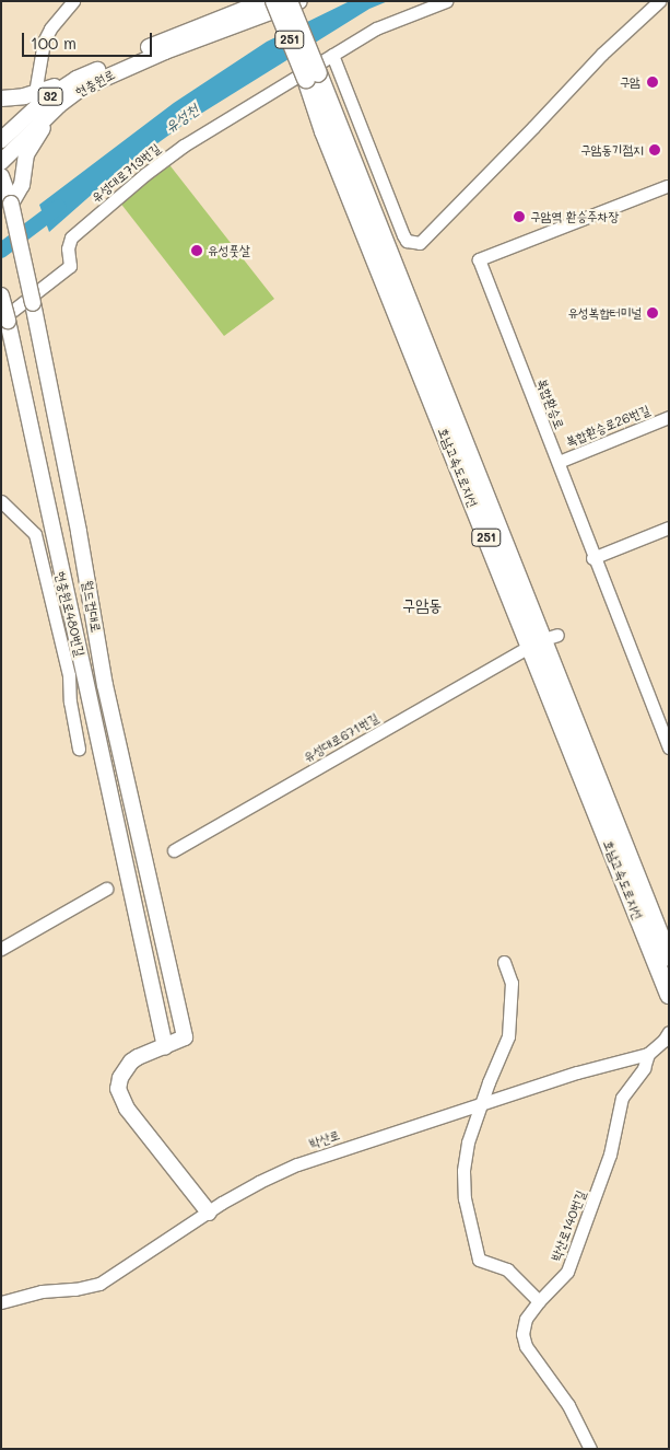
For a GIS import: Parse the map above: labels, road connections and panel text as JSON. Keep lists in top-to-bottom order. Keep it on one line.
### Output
{"streets":{"highway":["251","호남고속도로지선"],"main road":["현충원로","32","월드컵대로"],"street":["유성대로713번길","복합환승로","복합환승로26번길","현충원로480번길","유성대로671번길","박산로","박산로140번길"]},"crossings":[["유성대로713번길","월드컵대로"],["복합환승로","복합환승로26번길"],["박산로","박산로140번길"]],"districts":["구암동"],"water":["유성천"],"places":["구암","구암동기점지","구암역 환승주차장","유성풋살","유성복합터미널"],"scale_bar":"100 m"}
